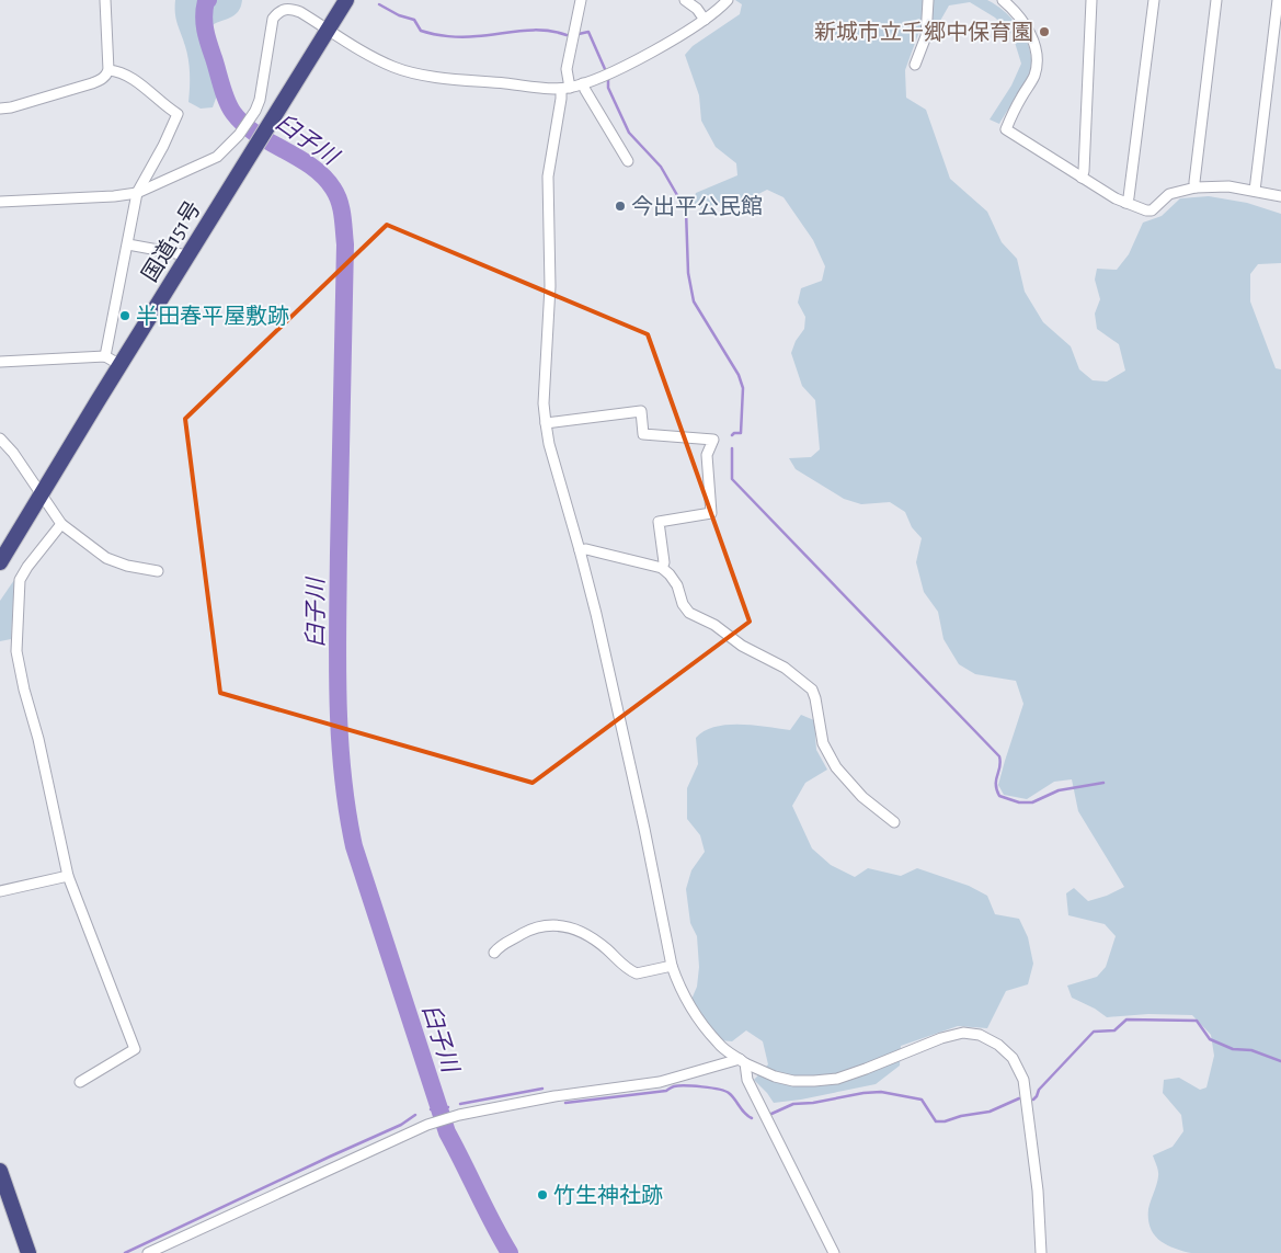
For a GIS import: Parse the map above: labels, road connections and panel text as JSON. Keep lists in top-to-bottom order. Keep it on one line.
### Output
{"streets":{"highway":["国道151号"]},"water":["臼子川"],"places":["新城市立千郷中保育園","今出平公民館","半田春平屋敷跡","竹生神社跡"]}
